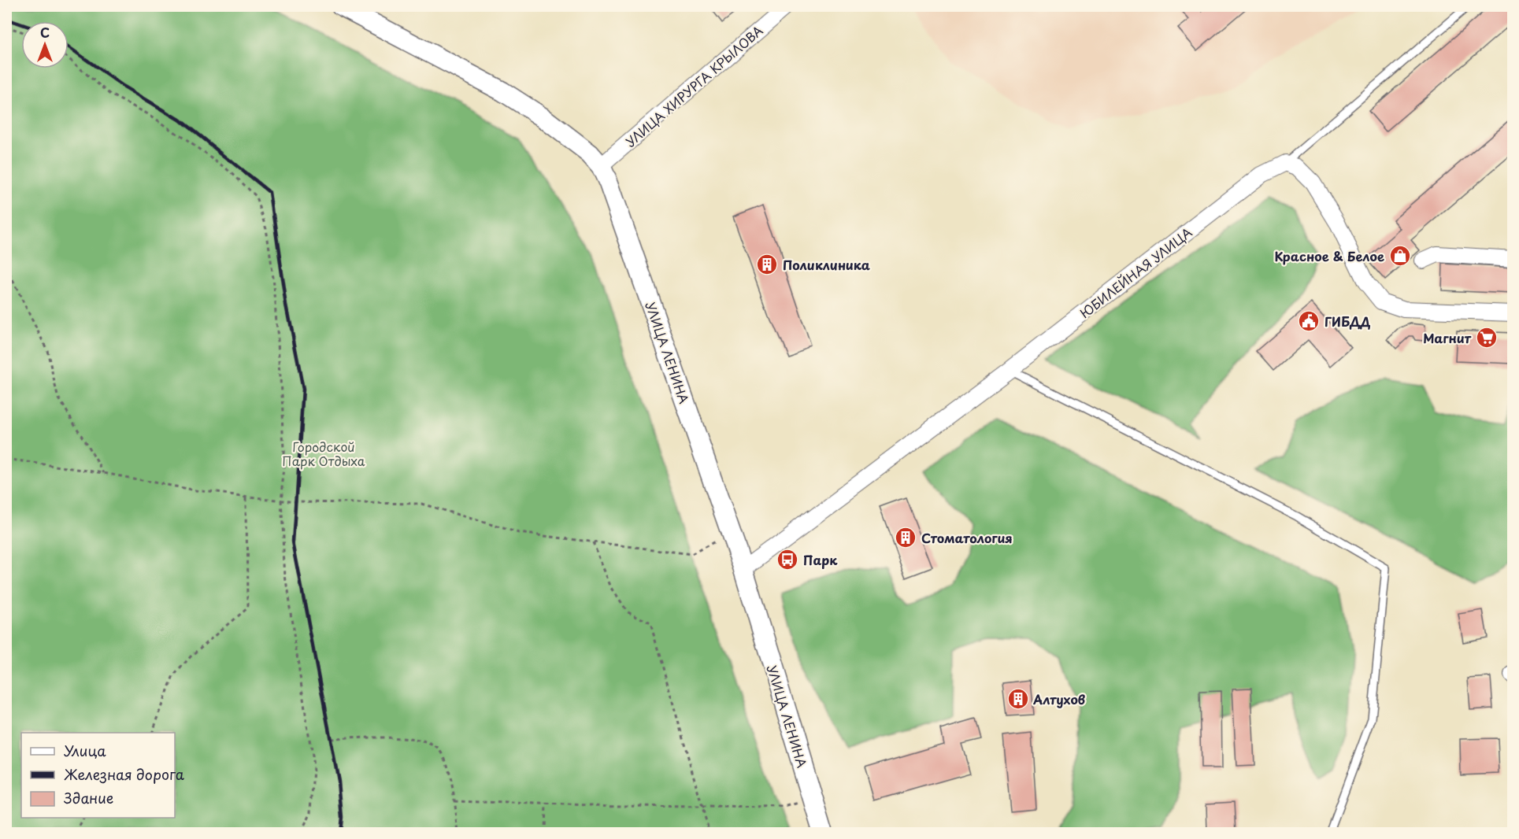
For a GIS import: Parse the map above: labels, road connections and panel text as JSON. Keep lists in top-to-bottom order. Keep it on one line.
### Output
{"streets":{"street":["УЛИЦА ХИРУРГА КРЫЛОВА","ЮБИЛЕЙНАЯ УЛИЦА","УЛИЦА ЛЕНИНА"]},"crossings":[["УЛИЦА ХИРУРГА КРЫЛОВА","УЛИЦА ЛЕНИНА"],["ЮБИЛЕЙНАЯ УЛИЦА","УЛИЦА ЛЕНИНА"]],"parks":["Городской Парк Отдыха"],"places":{"shop":["Красное & Белое"],"building":["Поликлиника","Стоматология","Алтухов"],"public building":["ГИБДД"],"supermarket":["Магнит"],"bus stop":["Парк"]},"legend":["Улица","Железная дорога","Здание"],"north":"top"}
